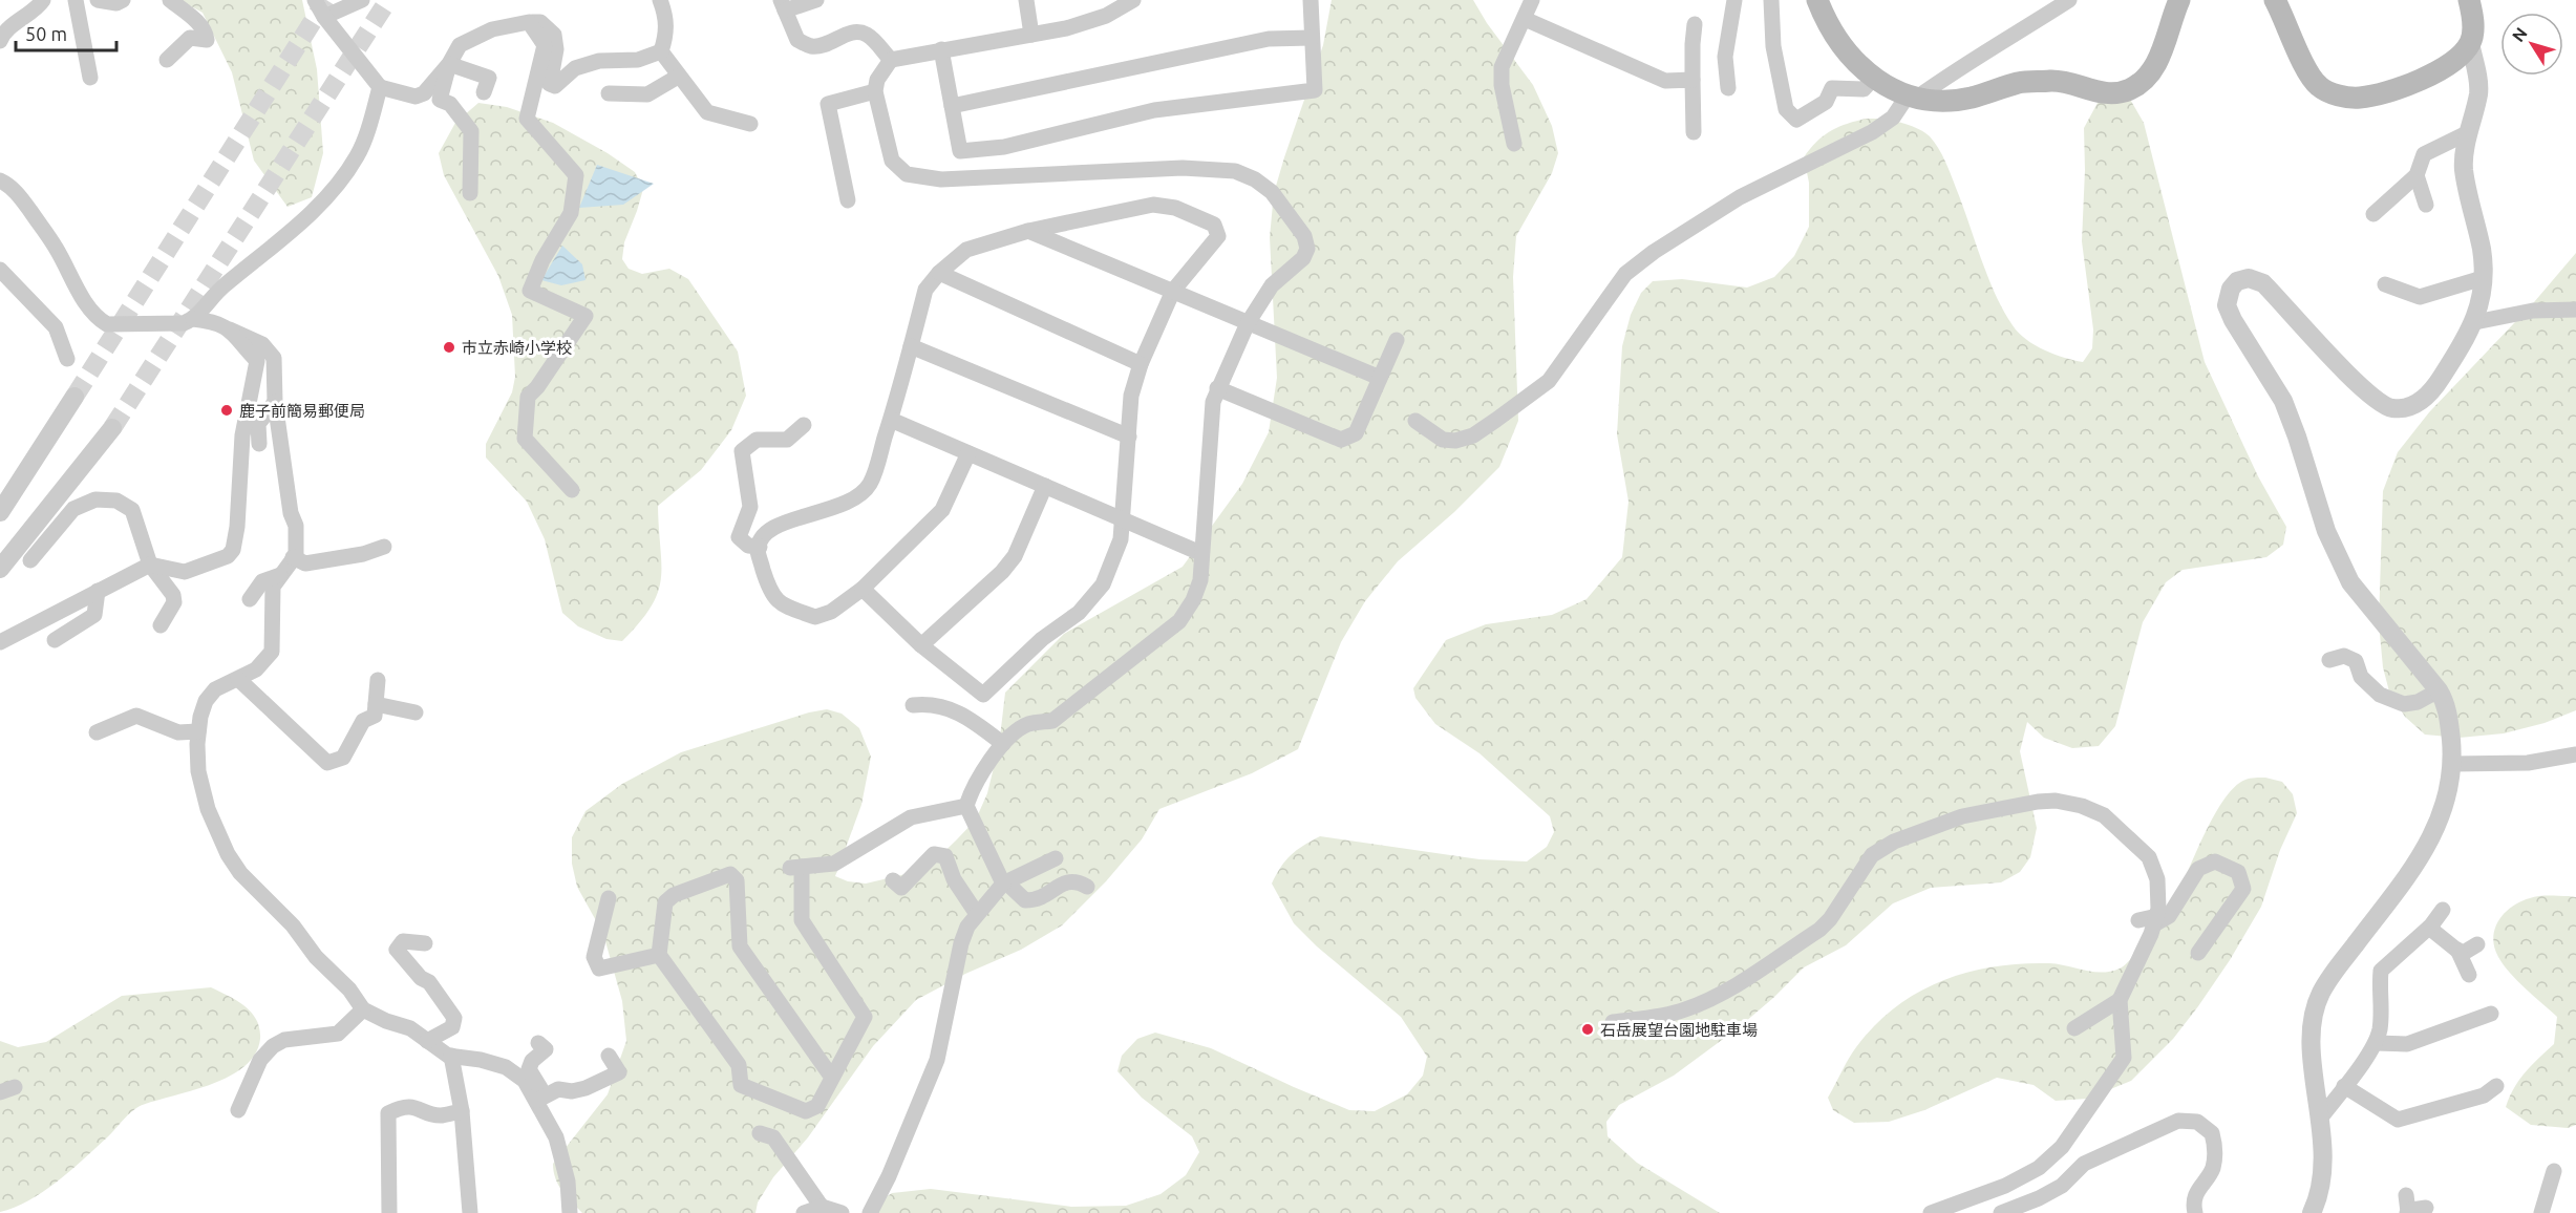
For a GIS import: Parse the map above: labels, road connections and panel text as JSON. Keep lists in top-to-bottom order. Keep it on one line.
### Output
{"places":["市立赤崎小学校","鹿子前簡易郵便局","石岳展望台園地駐車場"],"scale_bar":"50 m","north":"top left"}
